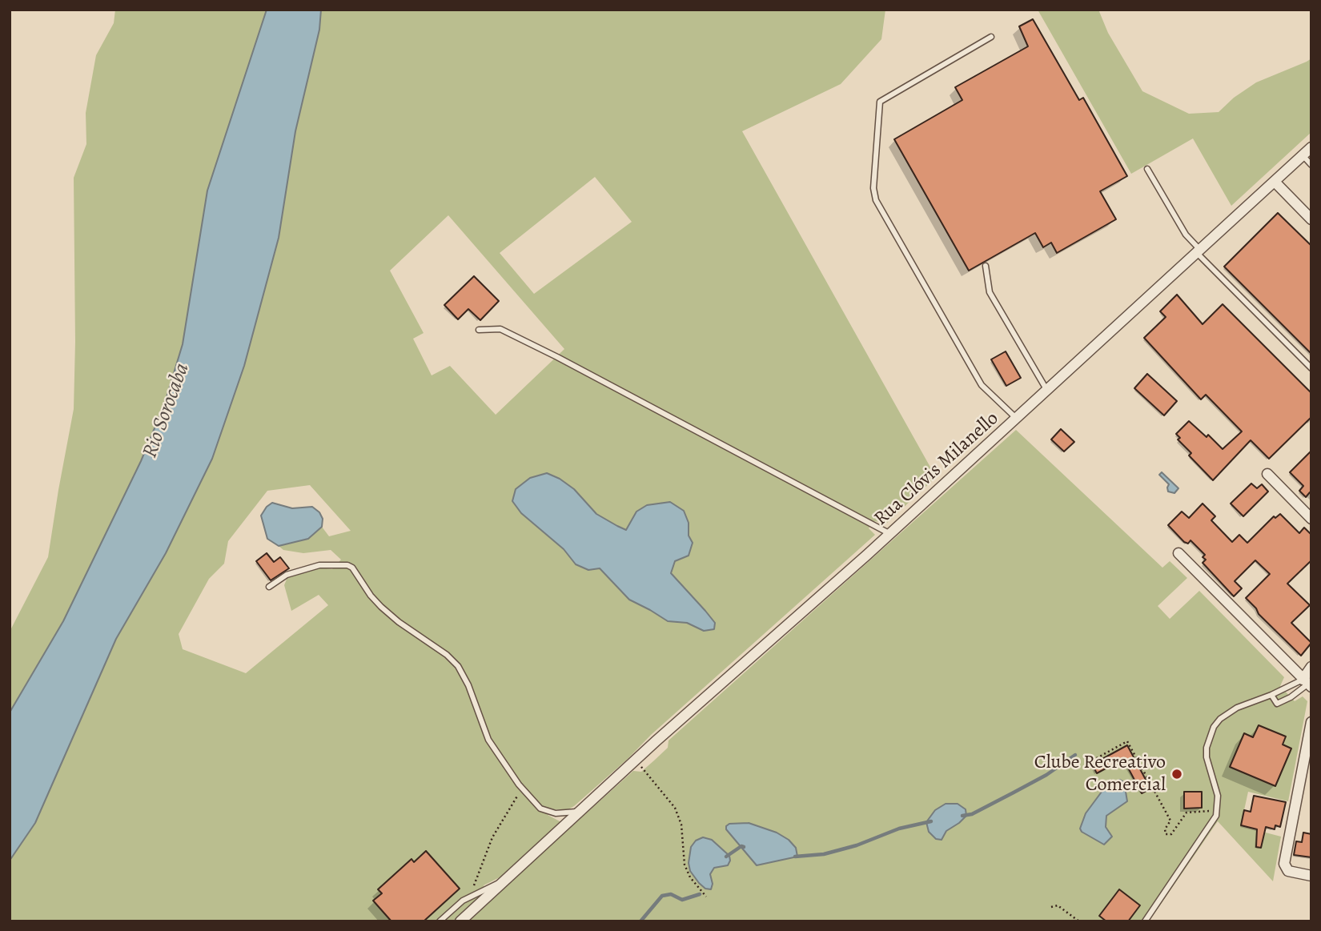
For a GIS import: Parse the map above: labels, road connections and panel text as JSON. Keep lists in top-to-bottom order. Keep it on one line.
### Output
{"streets":{"street":["Rua Clóvis Milanello"]},"water":["Rio Sorocaba"],"places":["Clube Recreativo Comercial"]}
